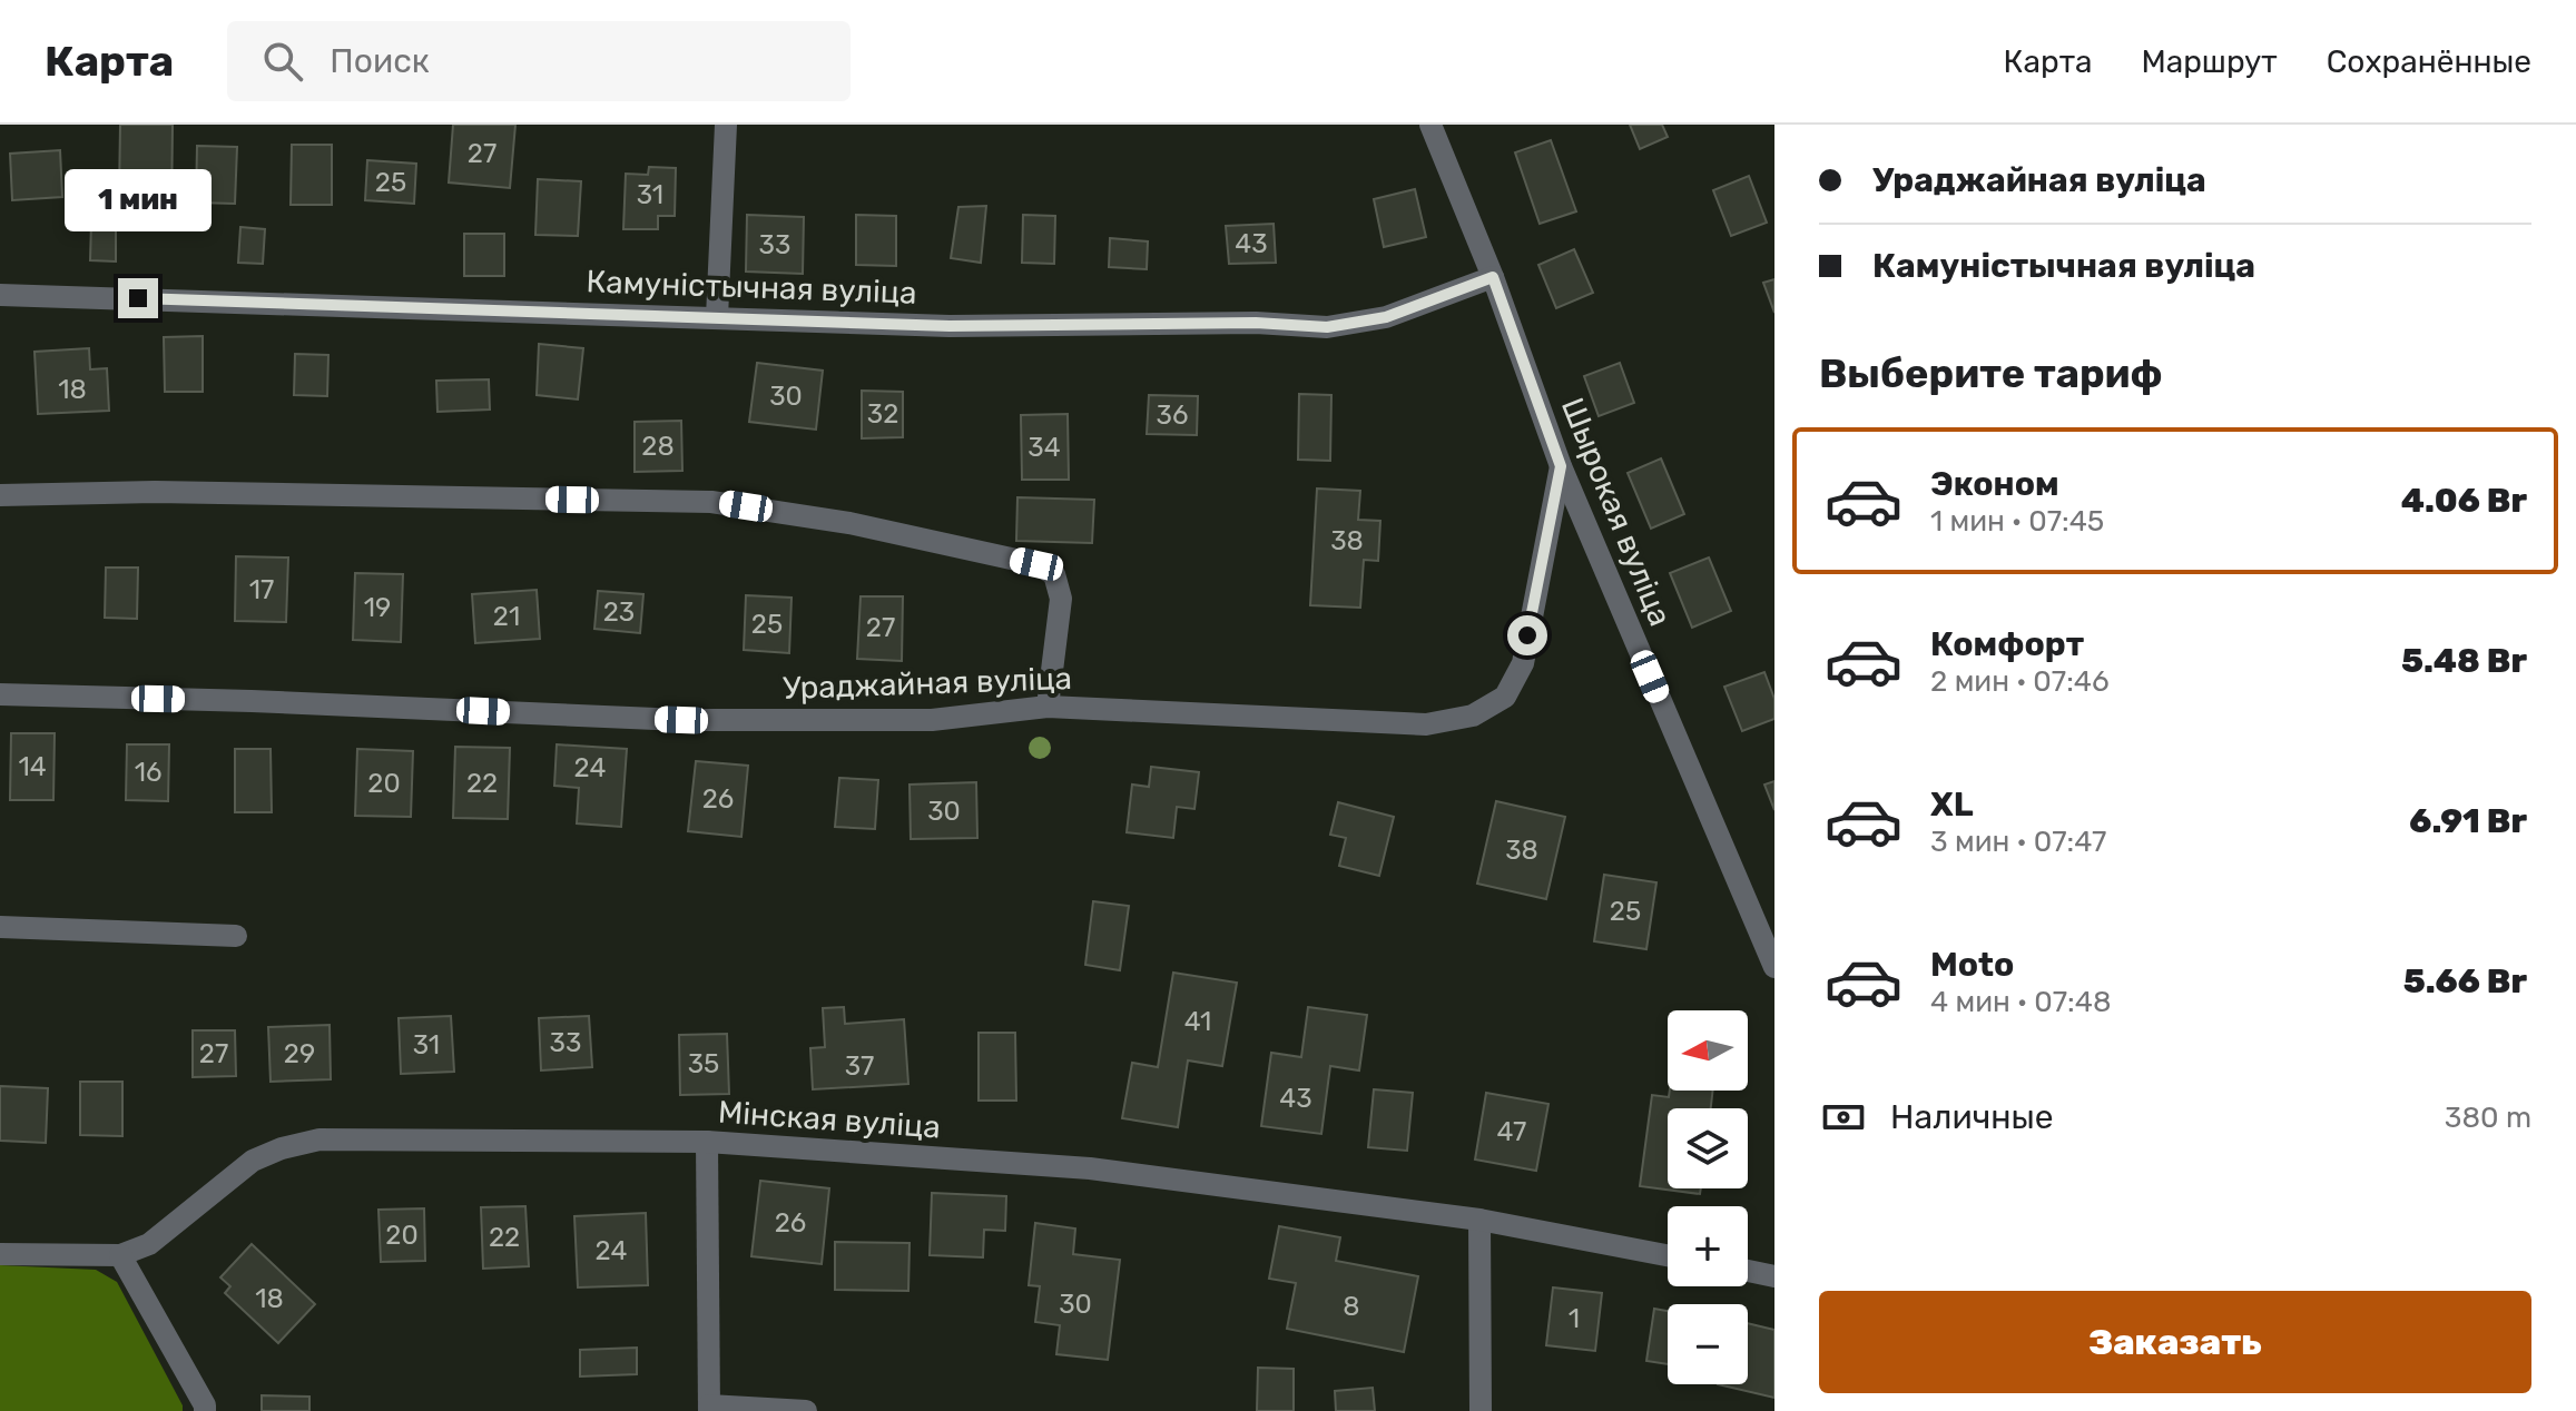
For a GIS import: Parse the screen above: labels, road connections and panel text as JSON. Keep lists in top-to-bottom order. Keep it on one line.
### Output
{"streets":{"street":["Камуністычная вуліца","Шырокая вуліца","Ураджайная вуліца","Мінская вуліца"]},"crossings":[["Камуністычная вуліца","Шырокая вуліца"],["Шырокая вуліца","Ураджайная вуліца"]],"house_numbers":["27","25","31","43","33","18","30","32","36","28","34","38","17","19","23","21","25","27","14","24","16","20","22","26","30","38","25","41","33","31","27","29","35","37","43","47","26","20","22","24","18","30","8","1"],"north":"left","page":{"header":"Карта","search":"Поиск","nav":["Карта","Маршрут","Сохранённые"],"banner":["Ураджайная вуліца","Камуністычная вуліца"],"bubble":"1 мин","heading":"Выберите тариф","list":[{"name":"Эконом","note":"1 мин · 07:45","value":"4.06 Br"},{"name":"Комфорт","note":"2 мин · 07:46","value":"5.48 Br"},{"name":"XL","note":"3 мин · 07:47","value":"6.91 Br"},{"name":"Moto","note":"4 мин · 07:48","value":"5.66 Br"}],"map_buttons":["+","−"],"pay":["Наличные","380 m"],"buttons":"Заказать"}}
